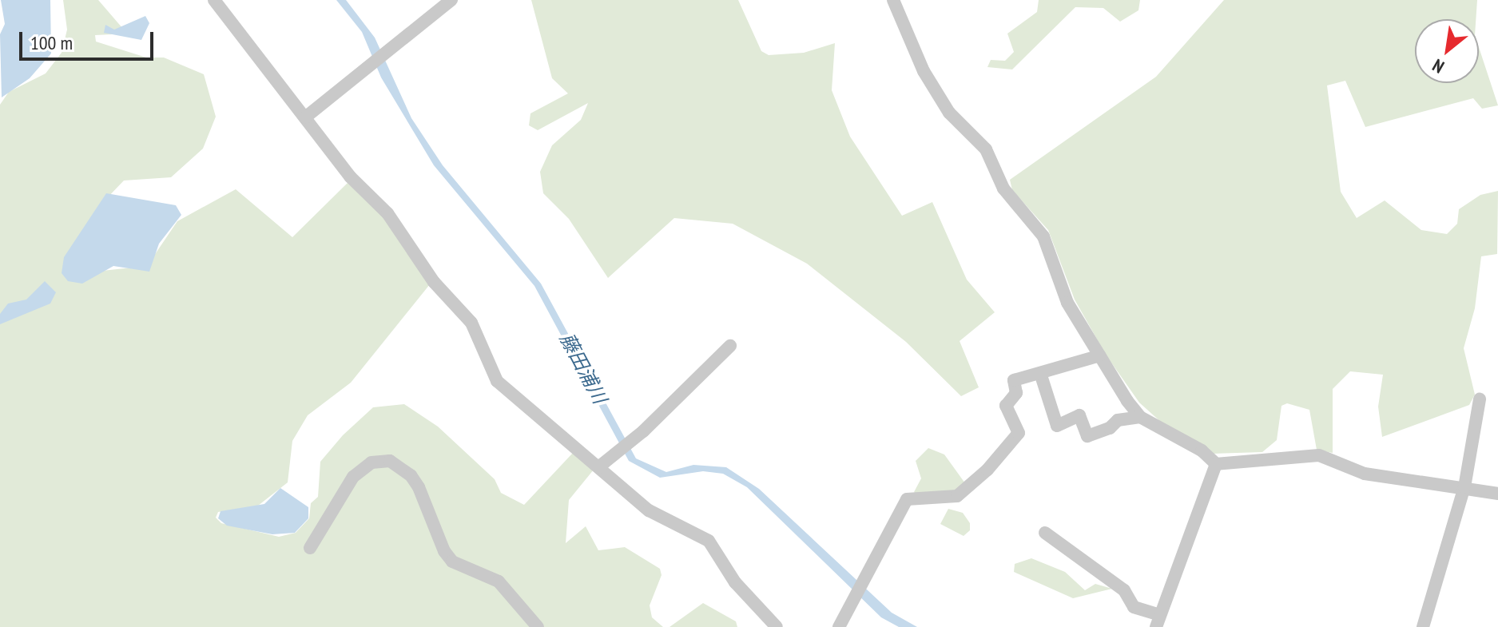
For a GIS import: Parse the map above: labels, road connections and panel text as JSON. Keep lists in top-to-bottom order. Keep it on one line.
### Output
{"water":["藤田浦川"],"scale_bar":"100 m","north":"bottom left"}
